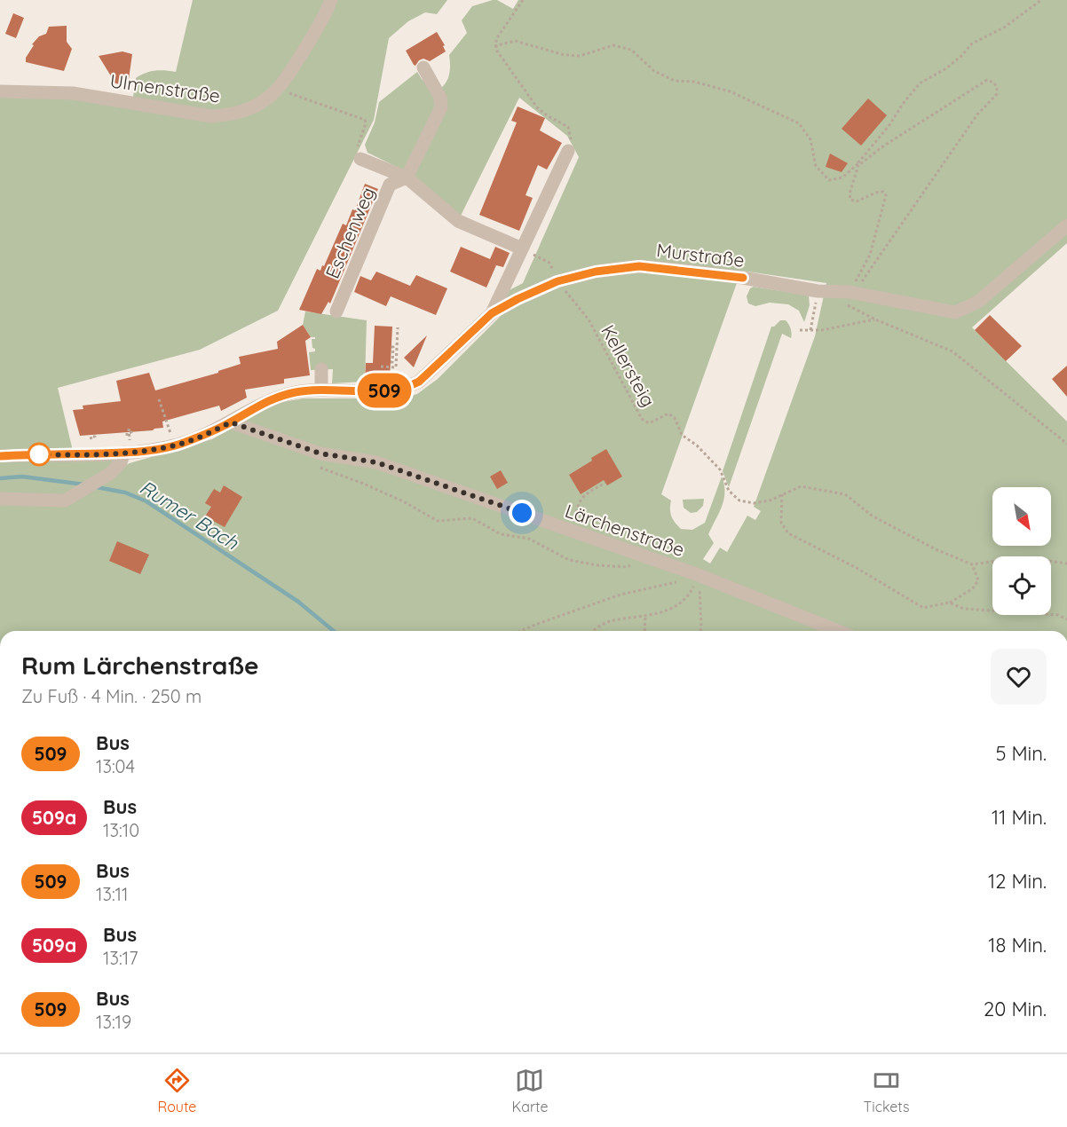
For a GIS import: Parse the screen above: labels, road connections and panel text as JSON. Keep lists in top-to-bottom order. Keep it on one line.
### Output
{"streets":{"street":["Ulmenstraße","Eschenweg","Murstraße","Lärchenstraße"],"path":["Kellersteig"]},"crossings":[["Eschenweg","Murstraße"],["Murstraße","Kellersteig"],["Murstraße","Lärchenstraße"]],"water":["Rumer Bach"],"lines":["bus line 509"],"north":"bottom right","page":{"on_map":"509","heading":["Rum Lärchenstraße","Zu Fuß · 4 Min. · 250 m"],"list":[{"mark":"509","name":"Bus","note":"13:04","value":"5 Min."},{"mark":"509a","name":"Bus","note":"13:10","value":"11 Min."},{"mark":"509","name":"Bus","note":"13:11","value":"12 Min."},{"mark":"509a","name":"Bus","note":"13:17","value":"18 Min."},{"mark":"509","name":"Bus","note":"13:19","value":"20 Min."}],"tabs":["Route","Karte","Tickets"]}}
